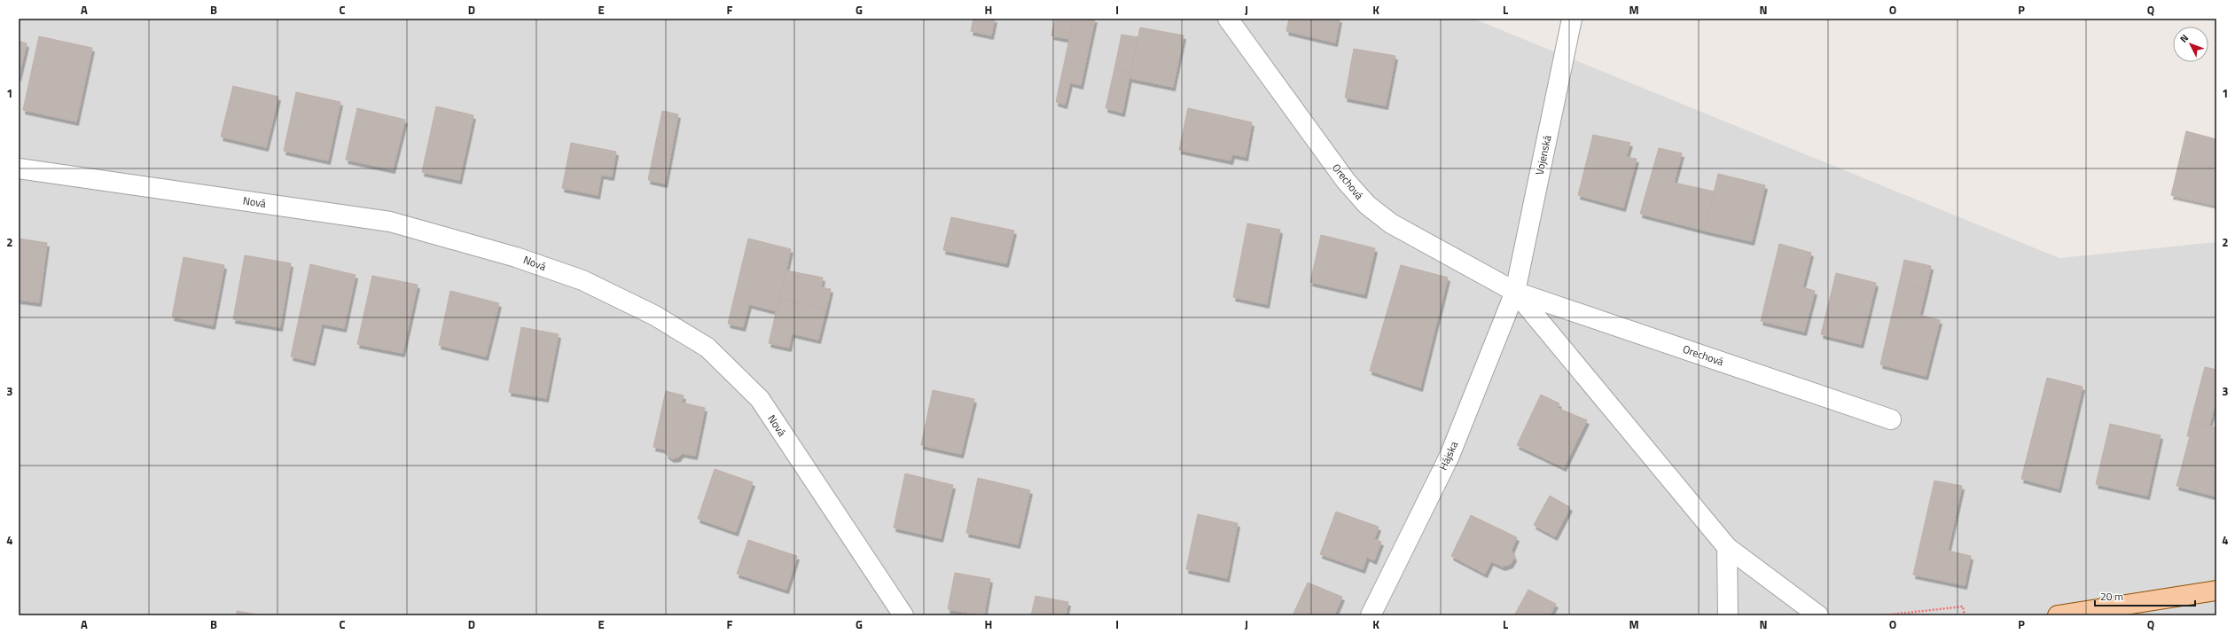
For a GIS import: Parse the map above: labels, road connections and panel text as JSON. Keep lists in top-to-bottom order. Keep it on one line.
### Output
{"streets":{"street":["Vojenská","Orechová","Nová","Hájska"]},"crossings":[["Vojenská","Orechová"],["Vojenská","Hájska"],["Orechová","Hájska"]],"scale_bar":"20 m","north":"top left","grid":{"columns":["A","B","C","D","E","F","G","H","I","J","K","L","M","N","O","P","Q"],"rows":["1","2","3","4"]}}
